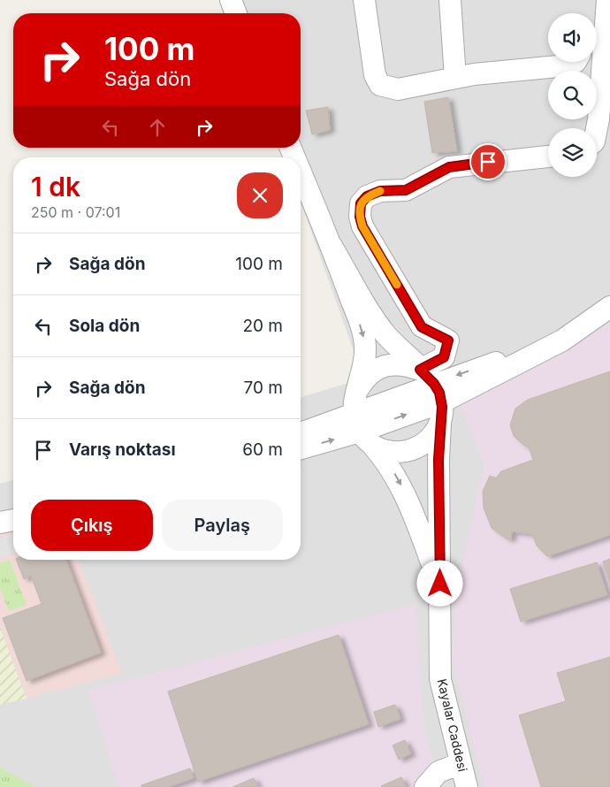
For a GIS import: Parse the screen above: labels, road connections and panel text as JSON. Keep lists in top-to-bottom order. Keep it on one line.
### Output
{"streets":{"street":["Kayalar Caddesi"]},"page":{"turn":["100 m","Sağa dön"],"heading":["1 dk","250 m · 07:01"],"list":[{"name":"Sağa dön","value":"100 m"},{"name":"Sola dön","value":"20 m"},{"name":"Sağa dön","value":"70 m"},{"name":"Varış noktası","value":"60 m"}],"buttons":["Çıkış","Paylaş"]}}
